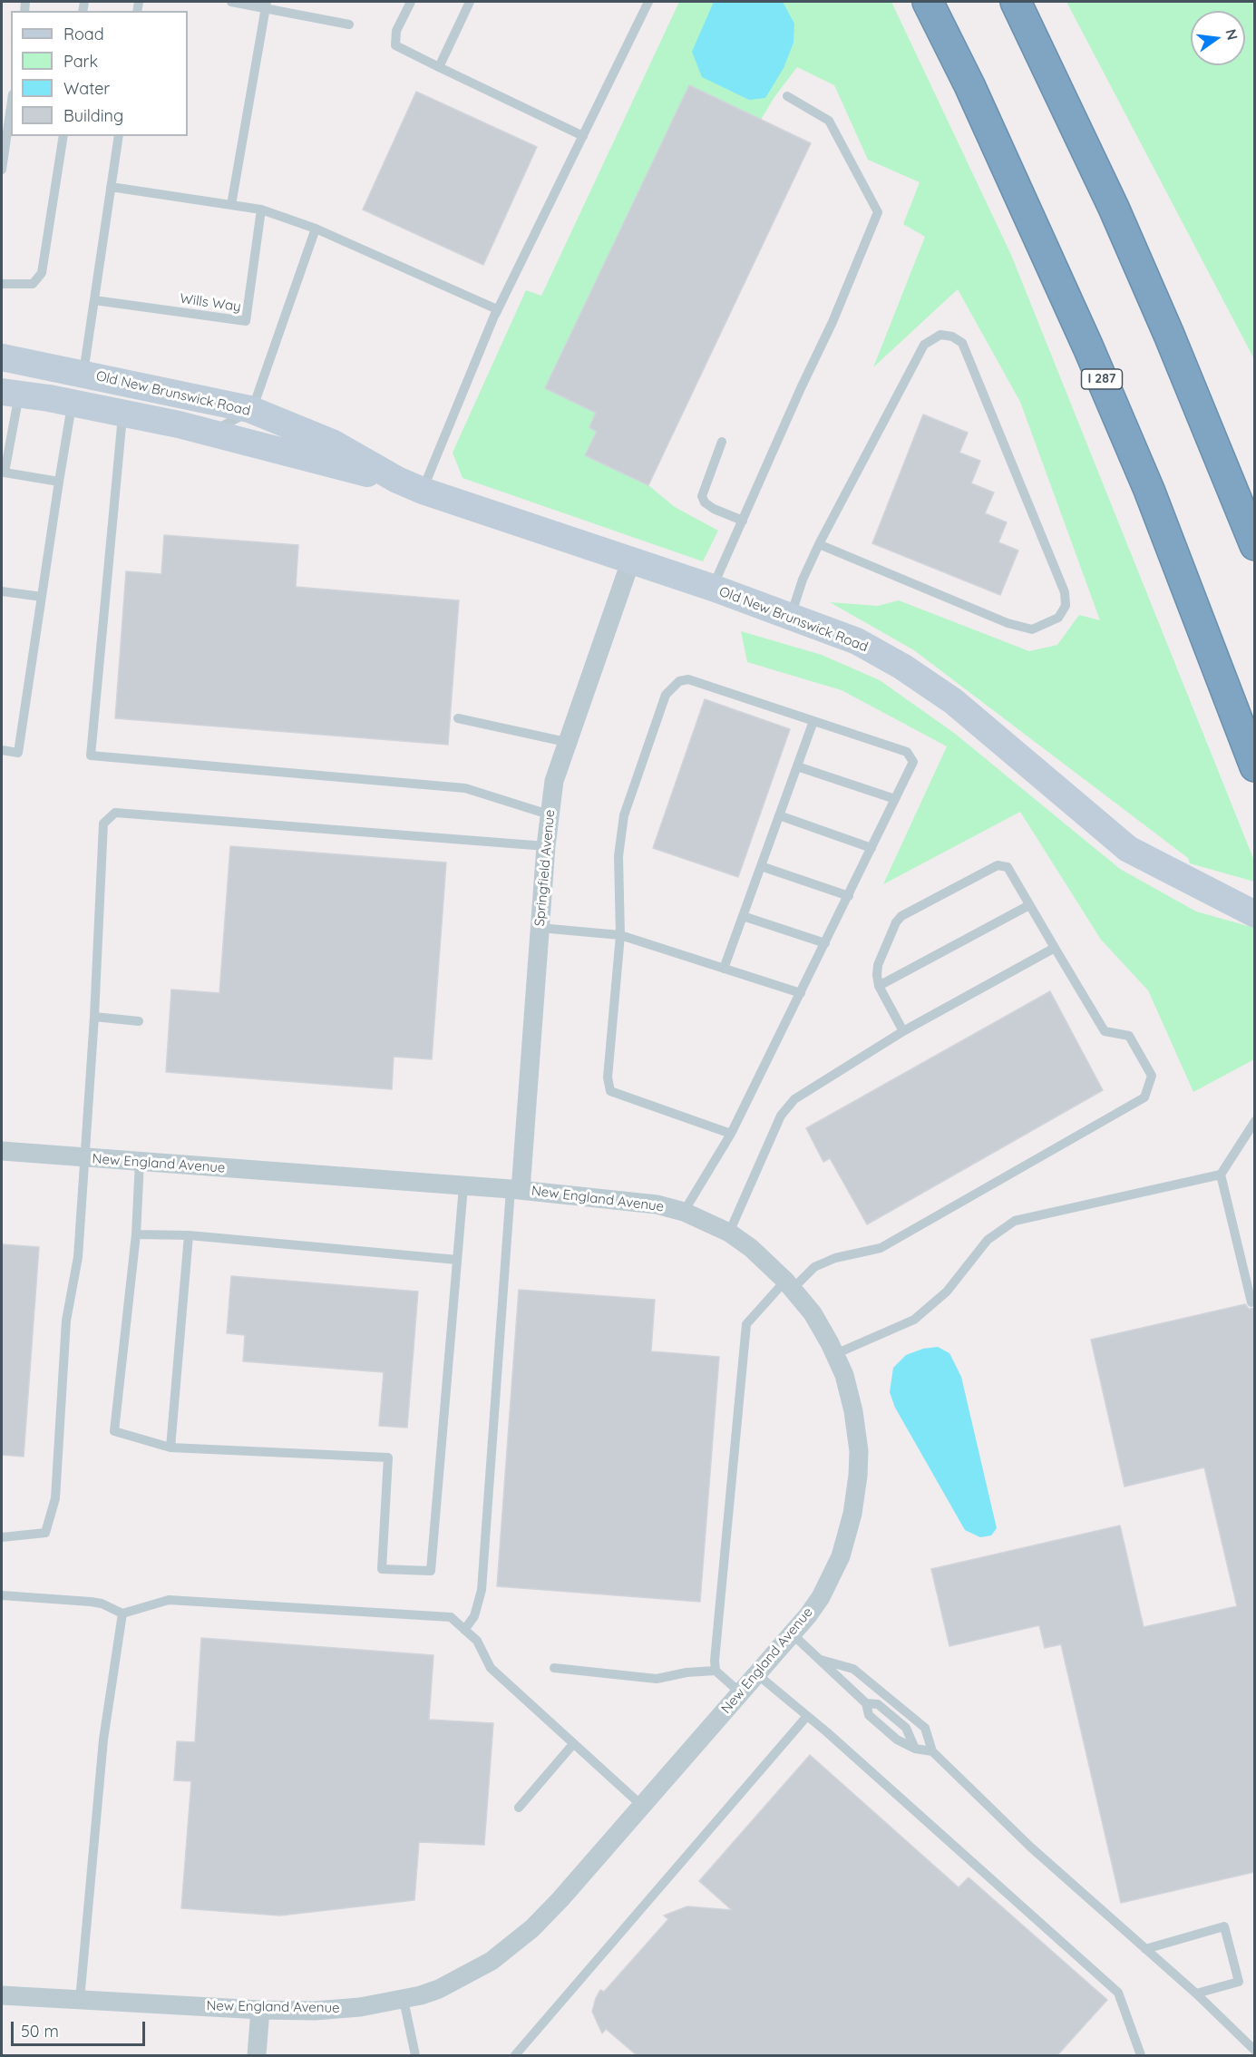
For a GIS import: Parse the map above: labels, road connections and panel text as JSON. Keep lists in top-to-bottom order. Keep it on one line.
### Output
{"streets":{"highway":["I 287"],"main road":["Old New Brunswick Road"],"street":["Springfield Avenue","New England Avenue"],"lane":["Wills Way"]},"crossings":[["Old New Brunswick Road","Springfield Avenue"],["Springfield Avenue","New England Avenue"]],"legend":["Road","Park","Water","Building"],"scale_bar":"50 m","north":"right"}
